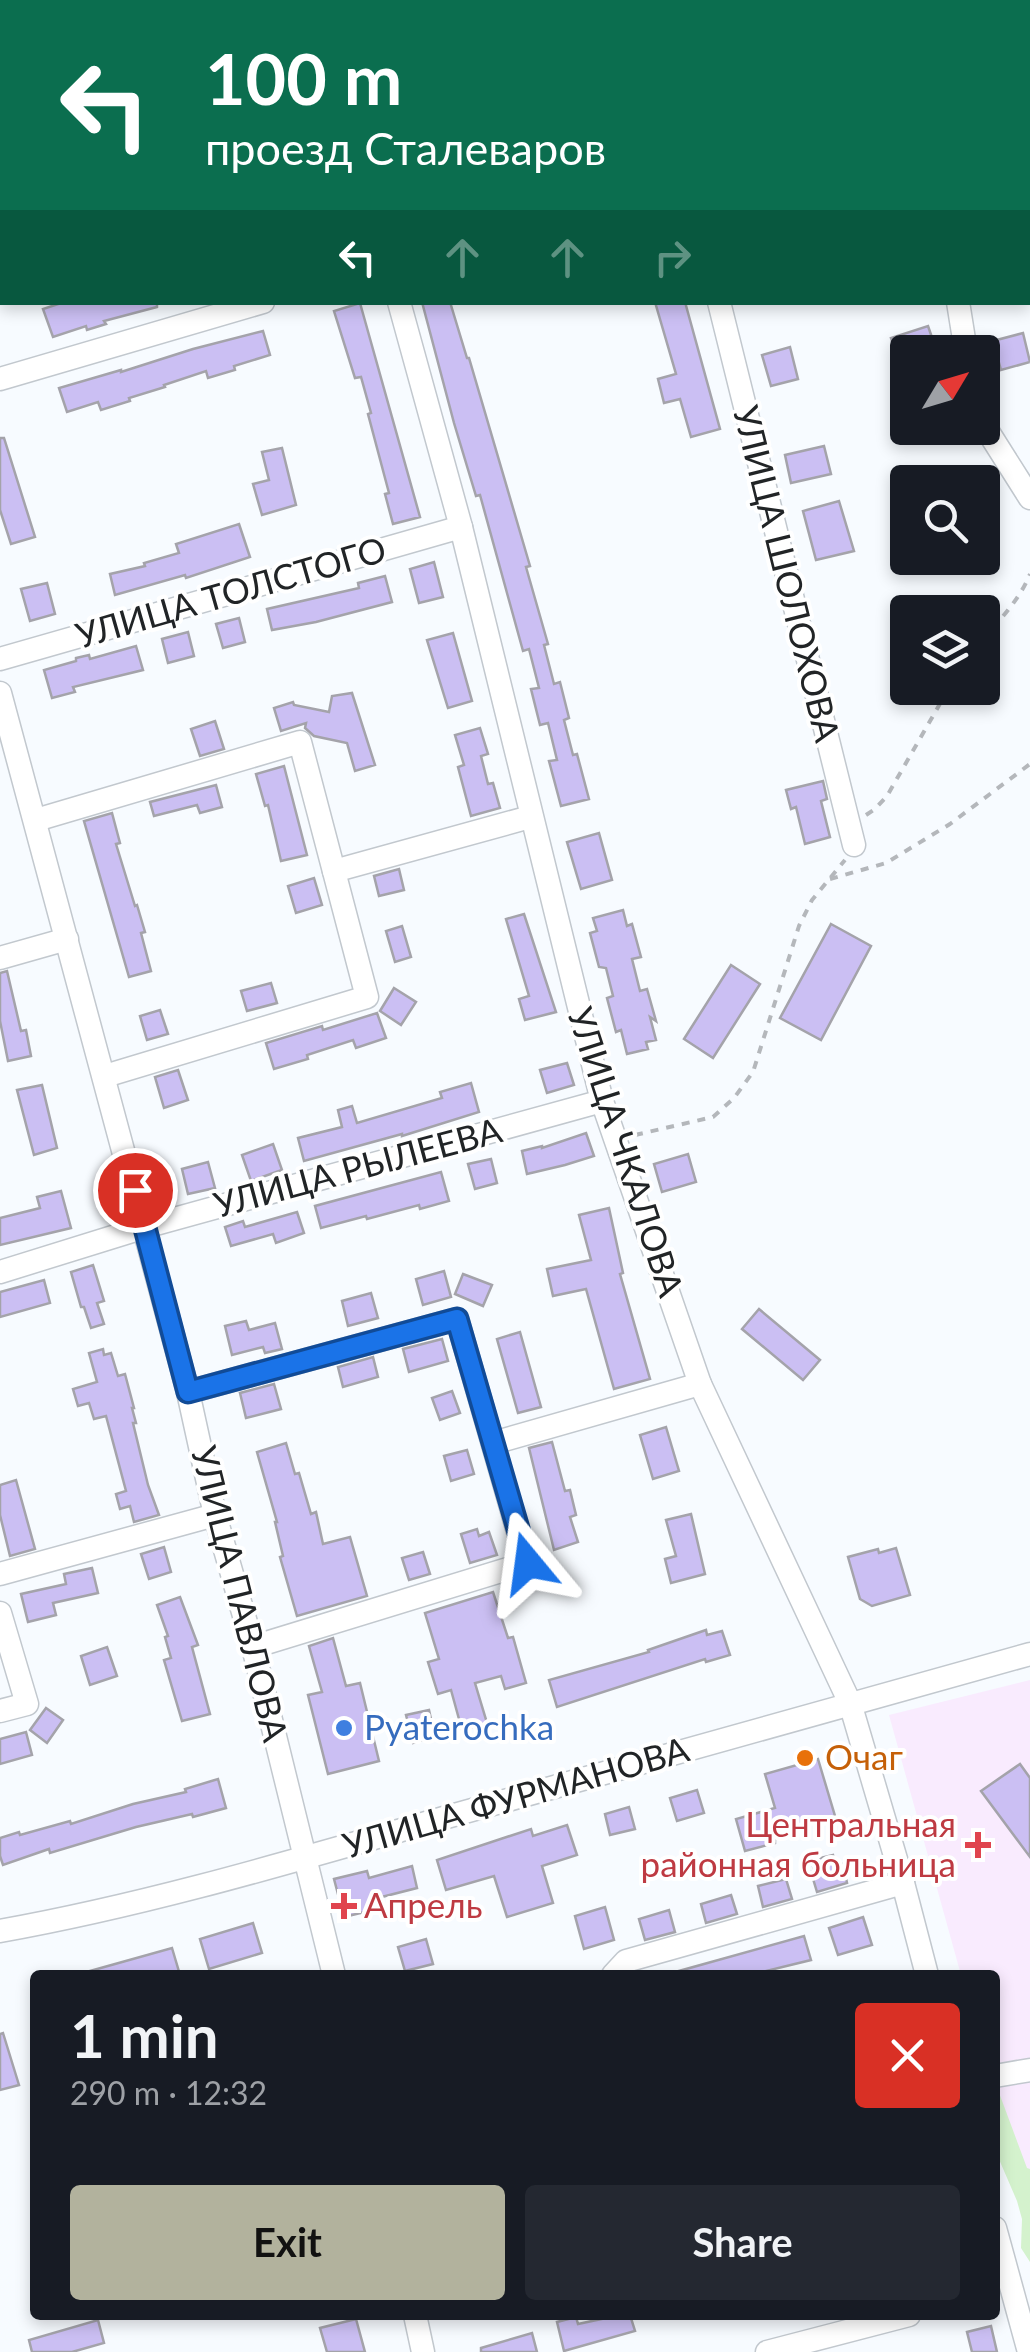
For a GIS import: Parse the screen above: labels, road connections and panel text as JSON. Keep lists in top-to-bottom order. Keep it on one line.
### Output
{"streets":{"street":["УЛИЦА ШОЛОХОВА","УЛИЦА ТОЛСТОГО","УЛИЦА ЧКАЛОВА","УЛИЦА РЫЛЕЕВА","УЛИЦА ПАВЛОВА","УЛИЦА ФУРМАНОВА"]},"crossings":[["УЛИЦА ТОЛСТОГО","УЛИЦА ЧКАЛОВА"],["УЛИЦА ЧКАЛОВА","УЛИЦА РЫЛЕЕВА"],["УЛИЦА ЧКАЛОВА","УЛИЦА ФУРМАНОВА"],["УЛИЦА РЫЛЕЕВА","УЛИЦА ПАВЛОВА"],["УЛИЦА ПАВЛОВА","УЛИЦА ФУРМАНОВА"]],"places":{"other":["Pyaterochka","Очаг"],"health":["Центральная районная больница","Апрель"]},"north":"top right","page":{"turn":["100 m","проезд Сталеваров"],"heading":["1 min","290 m · 12:32"],"buttons":["Exit","Share"]}}
